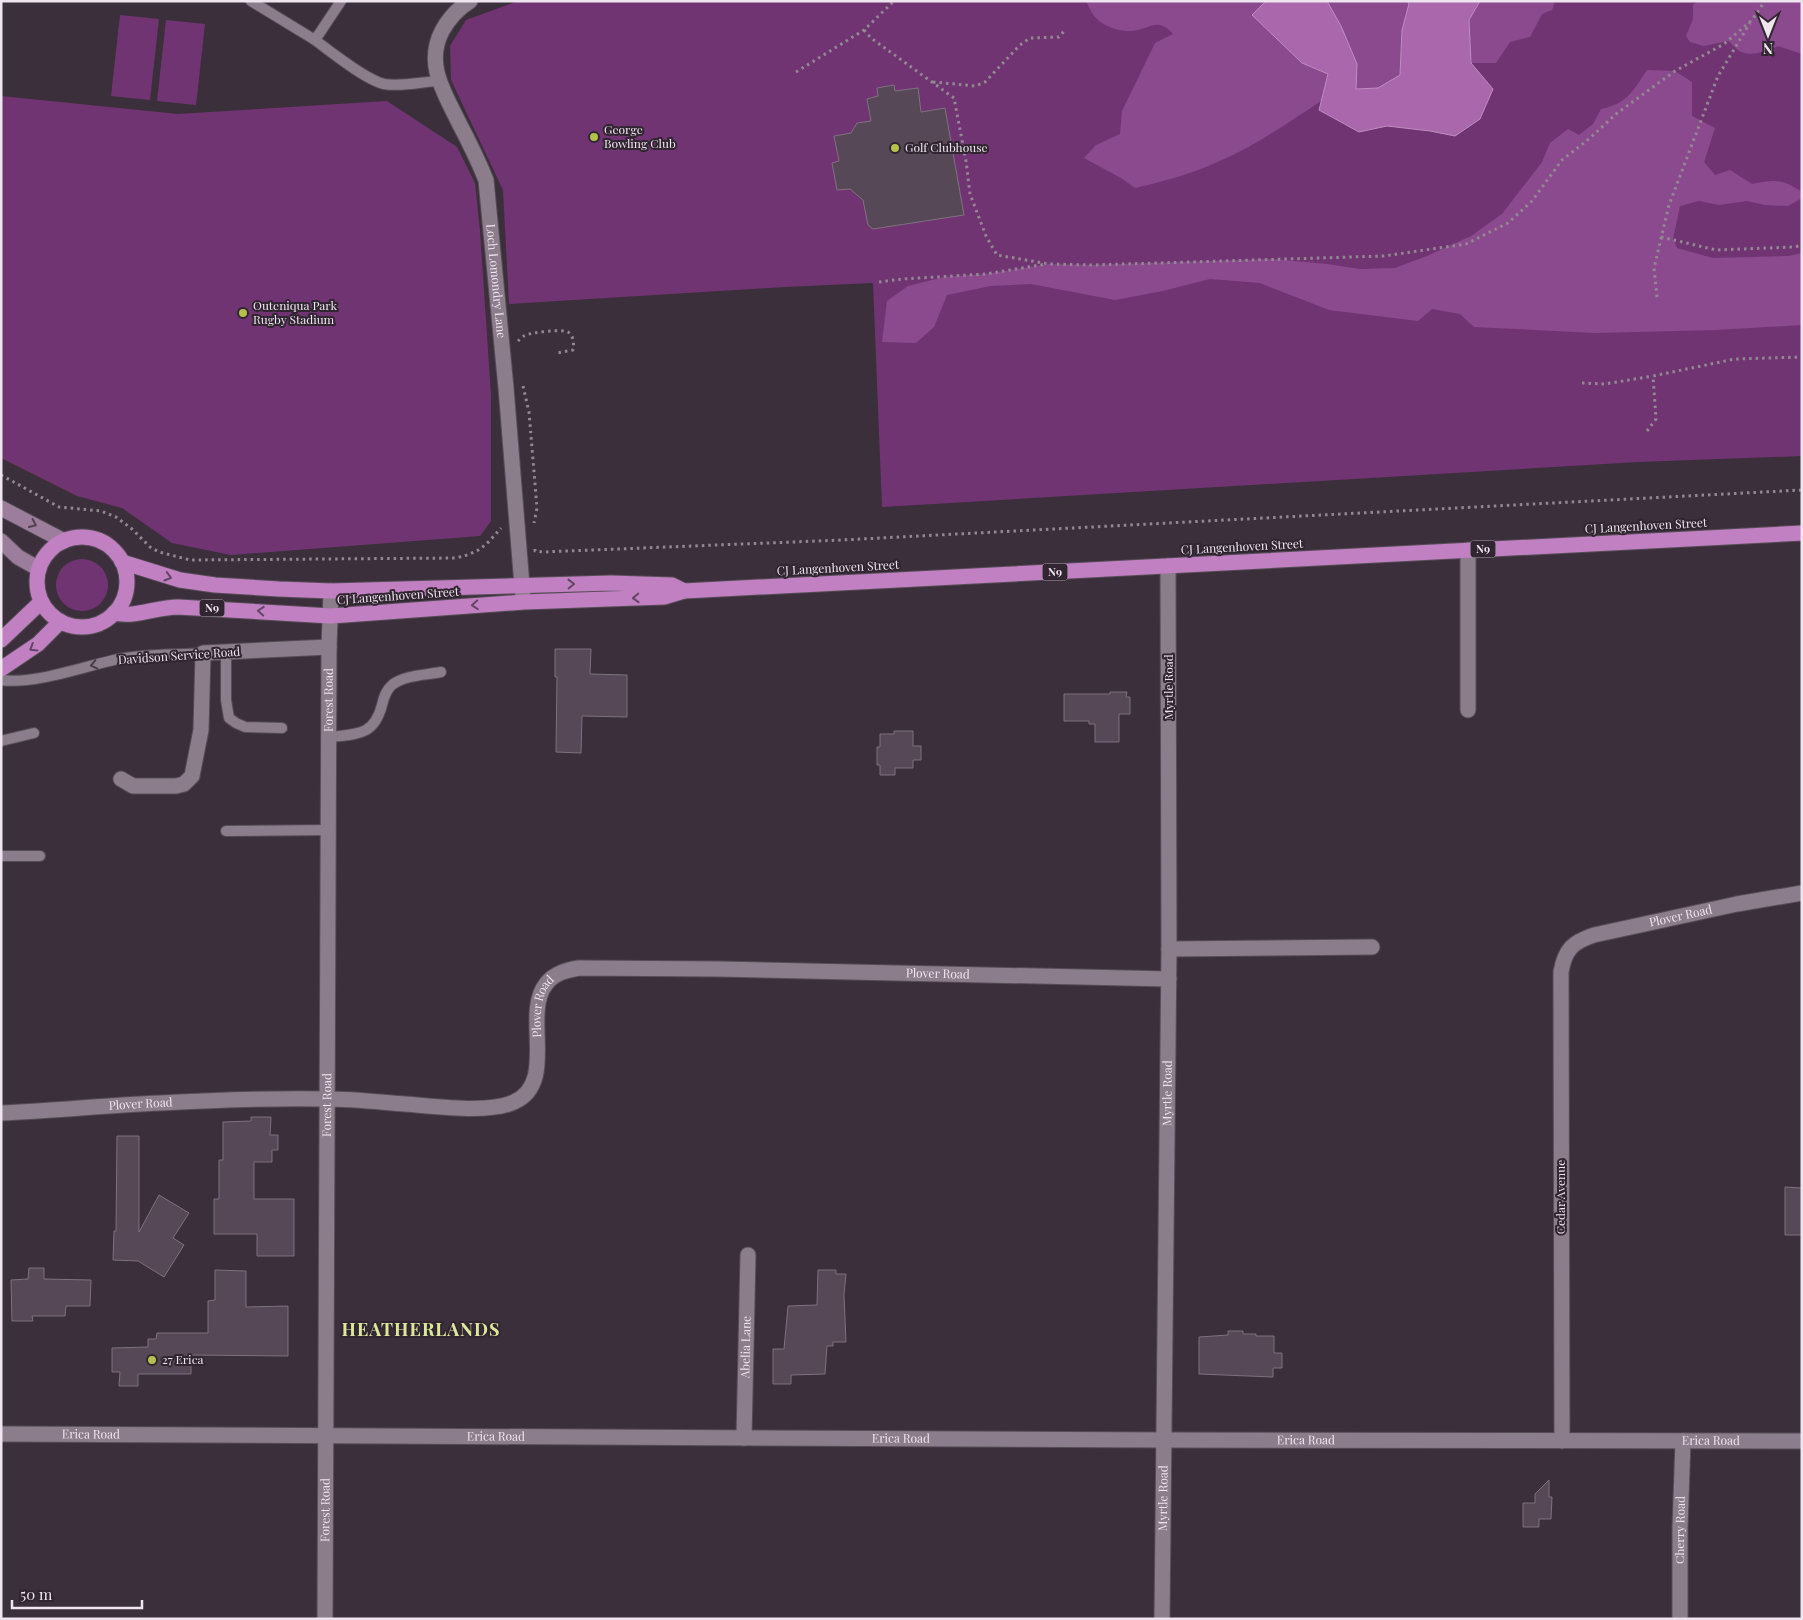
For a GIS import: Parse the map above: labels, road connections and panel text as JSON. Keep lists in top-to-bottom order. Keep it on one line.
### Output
{"streets":{"highway":["CJ Langenhoven Street","N9"],"street":["Loch Lomondry Lane","Davidson Service Road","Myrtle Road","Forest Road","Plover Road","Cedar Avenue","Abelia Lane","Erica Road","Cherry Road"]},"crossings":[["Loch Lomondry Lane","CJ Langenhoven Street"],["CJ Langenhoven Street","N9"],["CJ Langenhoven Street","Myrtle Road"],["CJ Langenhoven Street","Forest Road"],["Davidson Service Road","Forest Road"],["Myrtle Road","Plover Road"],["Myrtle Road","Erica Road"],["Forest Road","Plover Road"],["Forest Road","Erica Road"],["Plover Road","Cedar Avenue"],["Cedar Avenue","Erica Road"],["Abelia Lane","Erica Road"],["Erica Road","Cherry Road"]],"one_way":["Davidson Service Road"],"districts":["HEATHERLANDS"],"places":["George Bowling Club","Golf Clubhouse","Outeniqua Park Rugby Stadium","27 Erica"],"scale_bar":"50 m","north":"bottom"}
